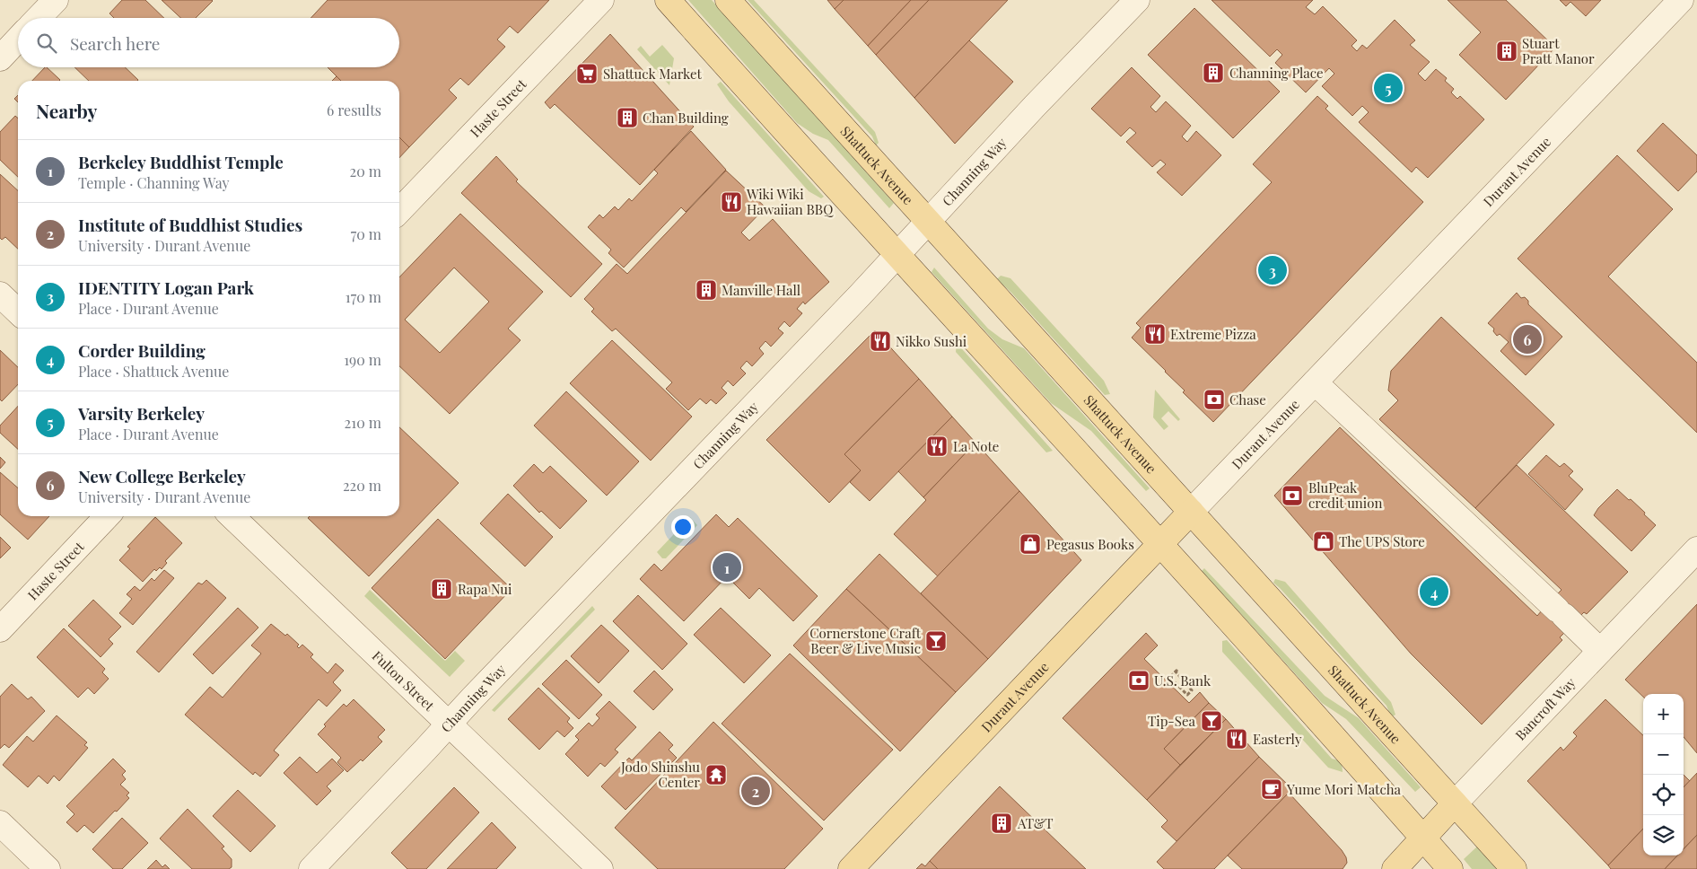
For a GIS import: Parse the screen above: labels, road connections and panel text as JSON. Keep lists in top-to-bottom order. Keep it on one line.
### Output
{"streets":{"main road":["Shattuck Avenue","Durant Avenue","Bancroft Way"],"street":["Haste Street","Channing Way","Fulton Street"]},"crossings":[["Shattuck Avenue","Channing Way"],["Shattuck Avenue","Durant Avenue"],["Shattuck Avenue","Bancroft Way"],["Channing Way","Fulton Street"]],"places":{"building":["Stuart Pratt Manor","Channing Place","Chan Building","Manville Hall","Rapa Nui","AT&T"],"supermarket":["Shattuck Market"],"restaurant":["Wiki Wiki Hawaiian BBQ","Extreme Pizza","Nikko Sushi","La Note","Easterly"],"bank":["Chase","BluPeak credit union","U.S. Bank"],"shop":["The UPS Store","Pegasus Books"],"bar":["Cornerstone Craft Beer & Live Music","Tip-Sea"],"temple":["Jodo Shinshu Center"],"cafe":["Yume Mori Matcha"]},"page":{"search":"Search here","pins":["5","3","6","1","4","2"],"heading":["Nearby","6 results"],"list":[{"mark":"1","name":"Berkeley Buddhist Temple","note":"Temple · Channing Way","value":"20 m"},{"mark":"2","name":"Institute of Buddhist Studies","note":"University · Durant Avenue","value":"70 m"},{"mark":"3","name":"IDENTITY Logan Park","note":"Place · Durant Avenue","value":"170 m"},{"mark":"4","name":"Corder Building","note":"Place · Shattuck Avenue","value":"190 m"},{"mark":"5","name":"Varsity Berkeley","note":"Place · Durant Avenue","value":"210 m"},{"mark":"6","name":"New College Berkeley","note":"University · Durant Avenue","value":"220 m"}],"map_buttons":["+","−"]}}
